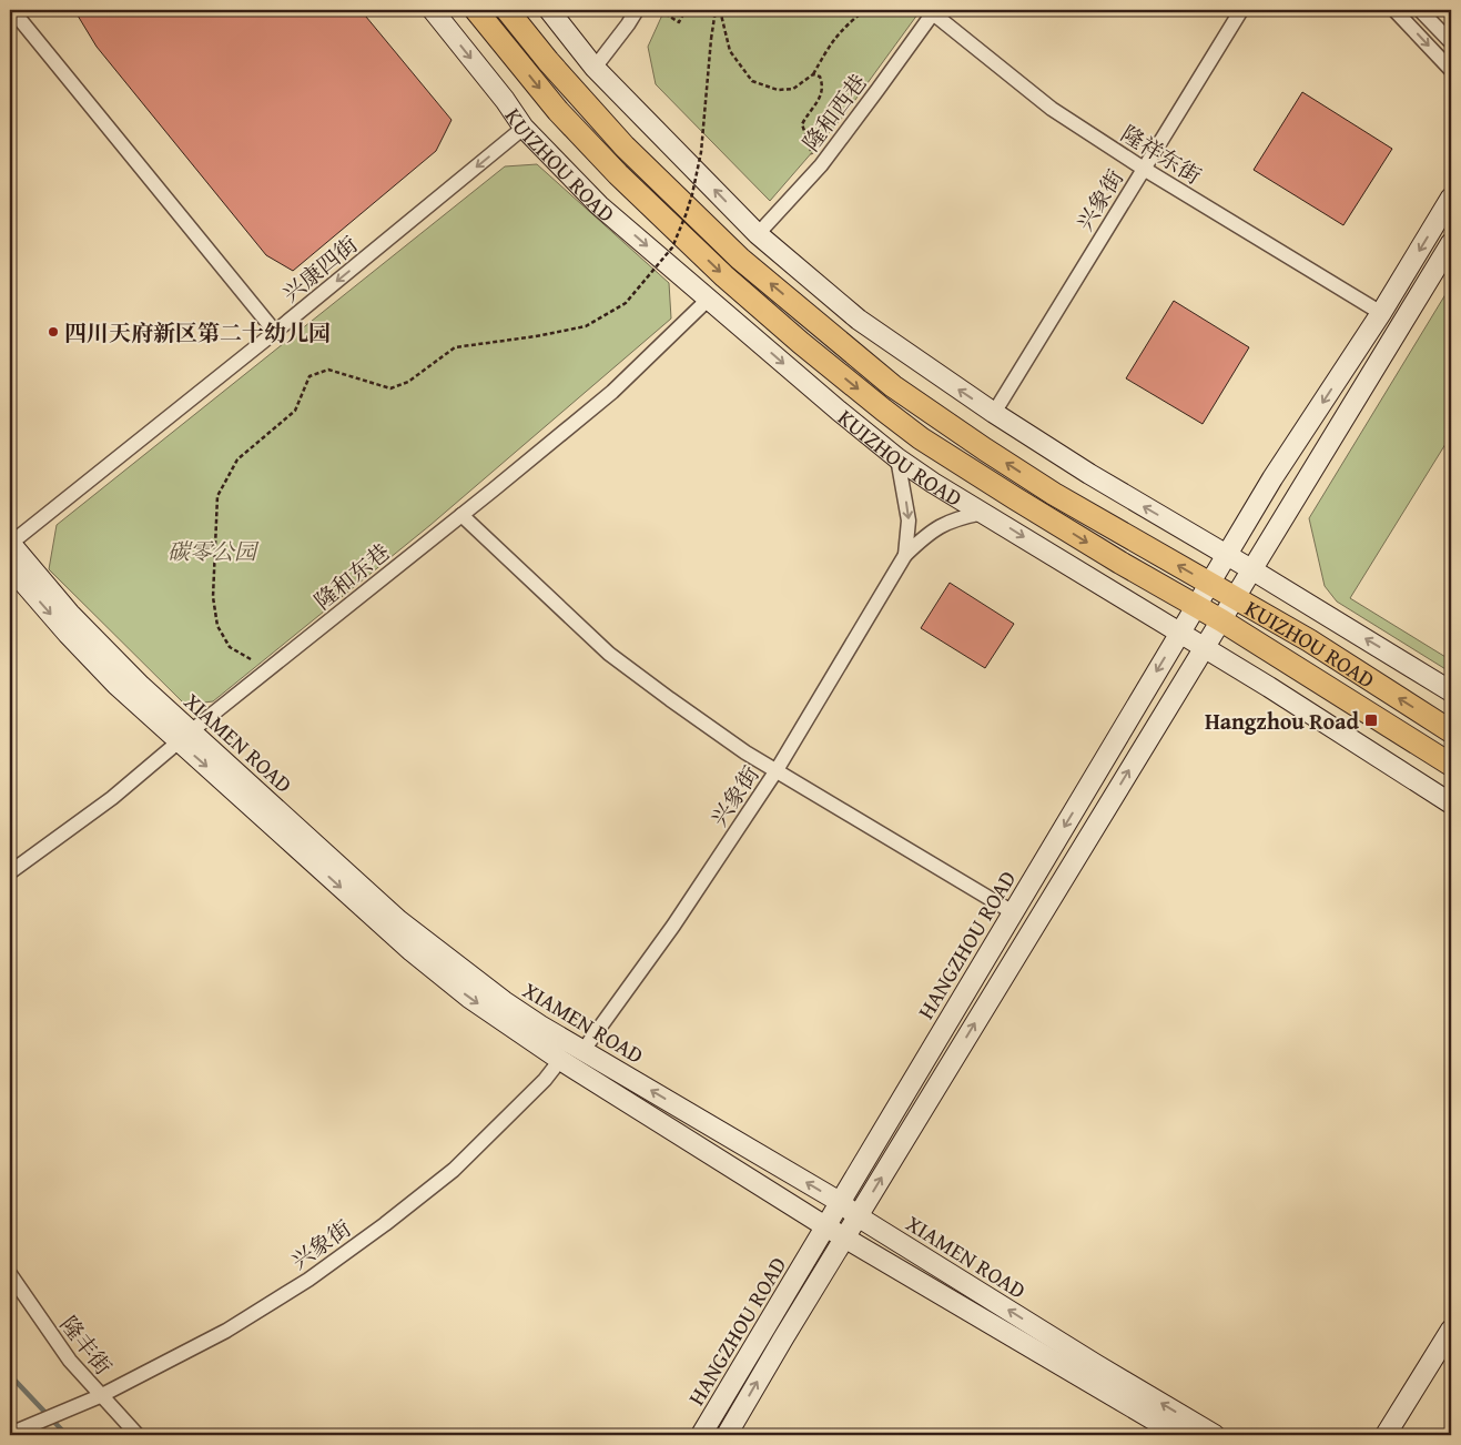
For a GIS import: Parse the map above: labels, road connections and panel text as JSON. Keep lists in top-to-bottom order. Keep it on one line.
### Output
{"streets":{"main road":["KUIZHOU ROAD","XIAMEN ROAD","HANGZHOU ROAD"],"street":["隆和西巷","隆祥东街","兴象街","兴康四街","隆和东巷","隆丰街"]},"crossings":[["隆和西巷","隆祥东街"],["隆和西巷","KUIZHOU ROAD"],["隆祥东街","兴象街"],["隆祥东街","HANGZHOU ROAD"],["KUIZHOU ROAD","兴象街"],["KUIZHOU ROAD","兴康四街"],["KUIZHOU ROAD","隆和东巷"],["KUIZHOU ROAD","HANGZHOU ROAD"],["兴象街","XIAMEN ROAD"],["兴象街","隆丰街"],["兴康四街","XIAMEN ROAD"],["隆和东巷","XIAMEN ROAD"],["XIAMEN ROAD","HANGZHOU ROAD"]],"one_way":["兴康四街"],"parks":["碳零公园"],"places":{"other":["四川天府新区第二十幼儿园"],"transit":["Hangzhou Road"]}}
